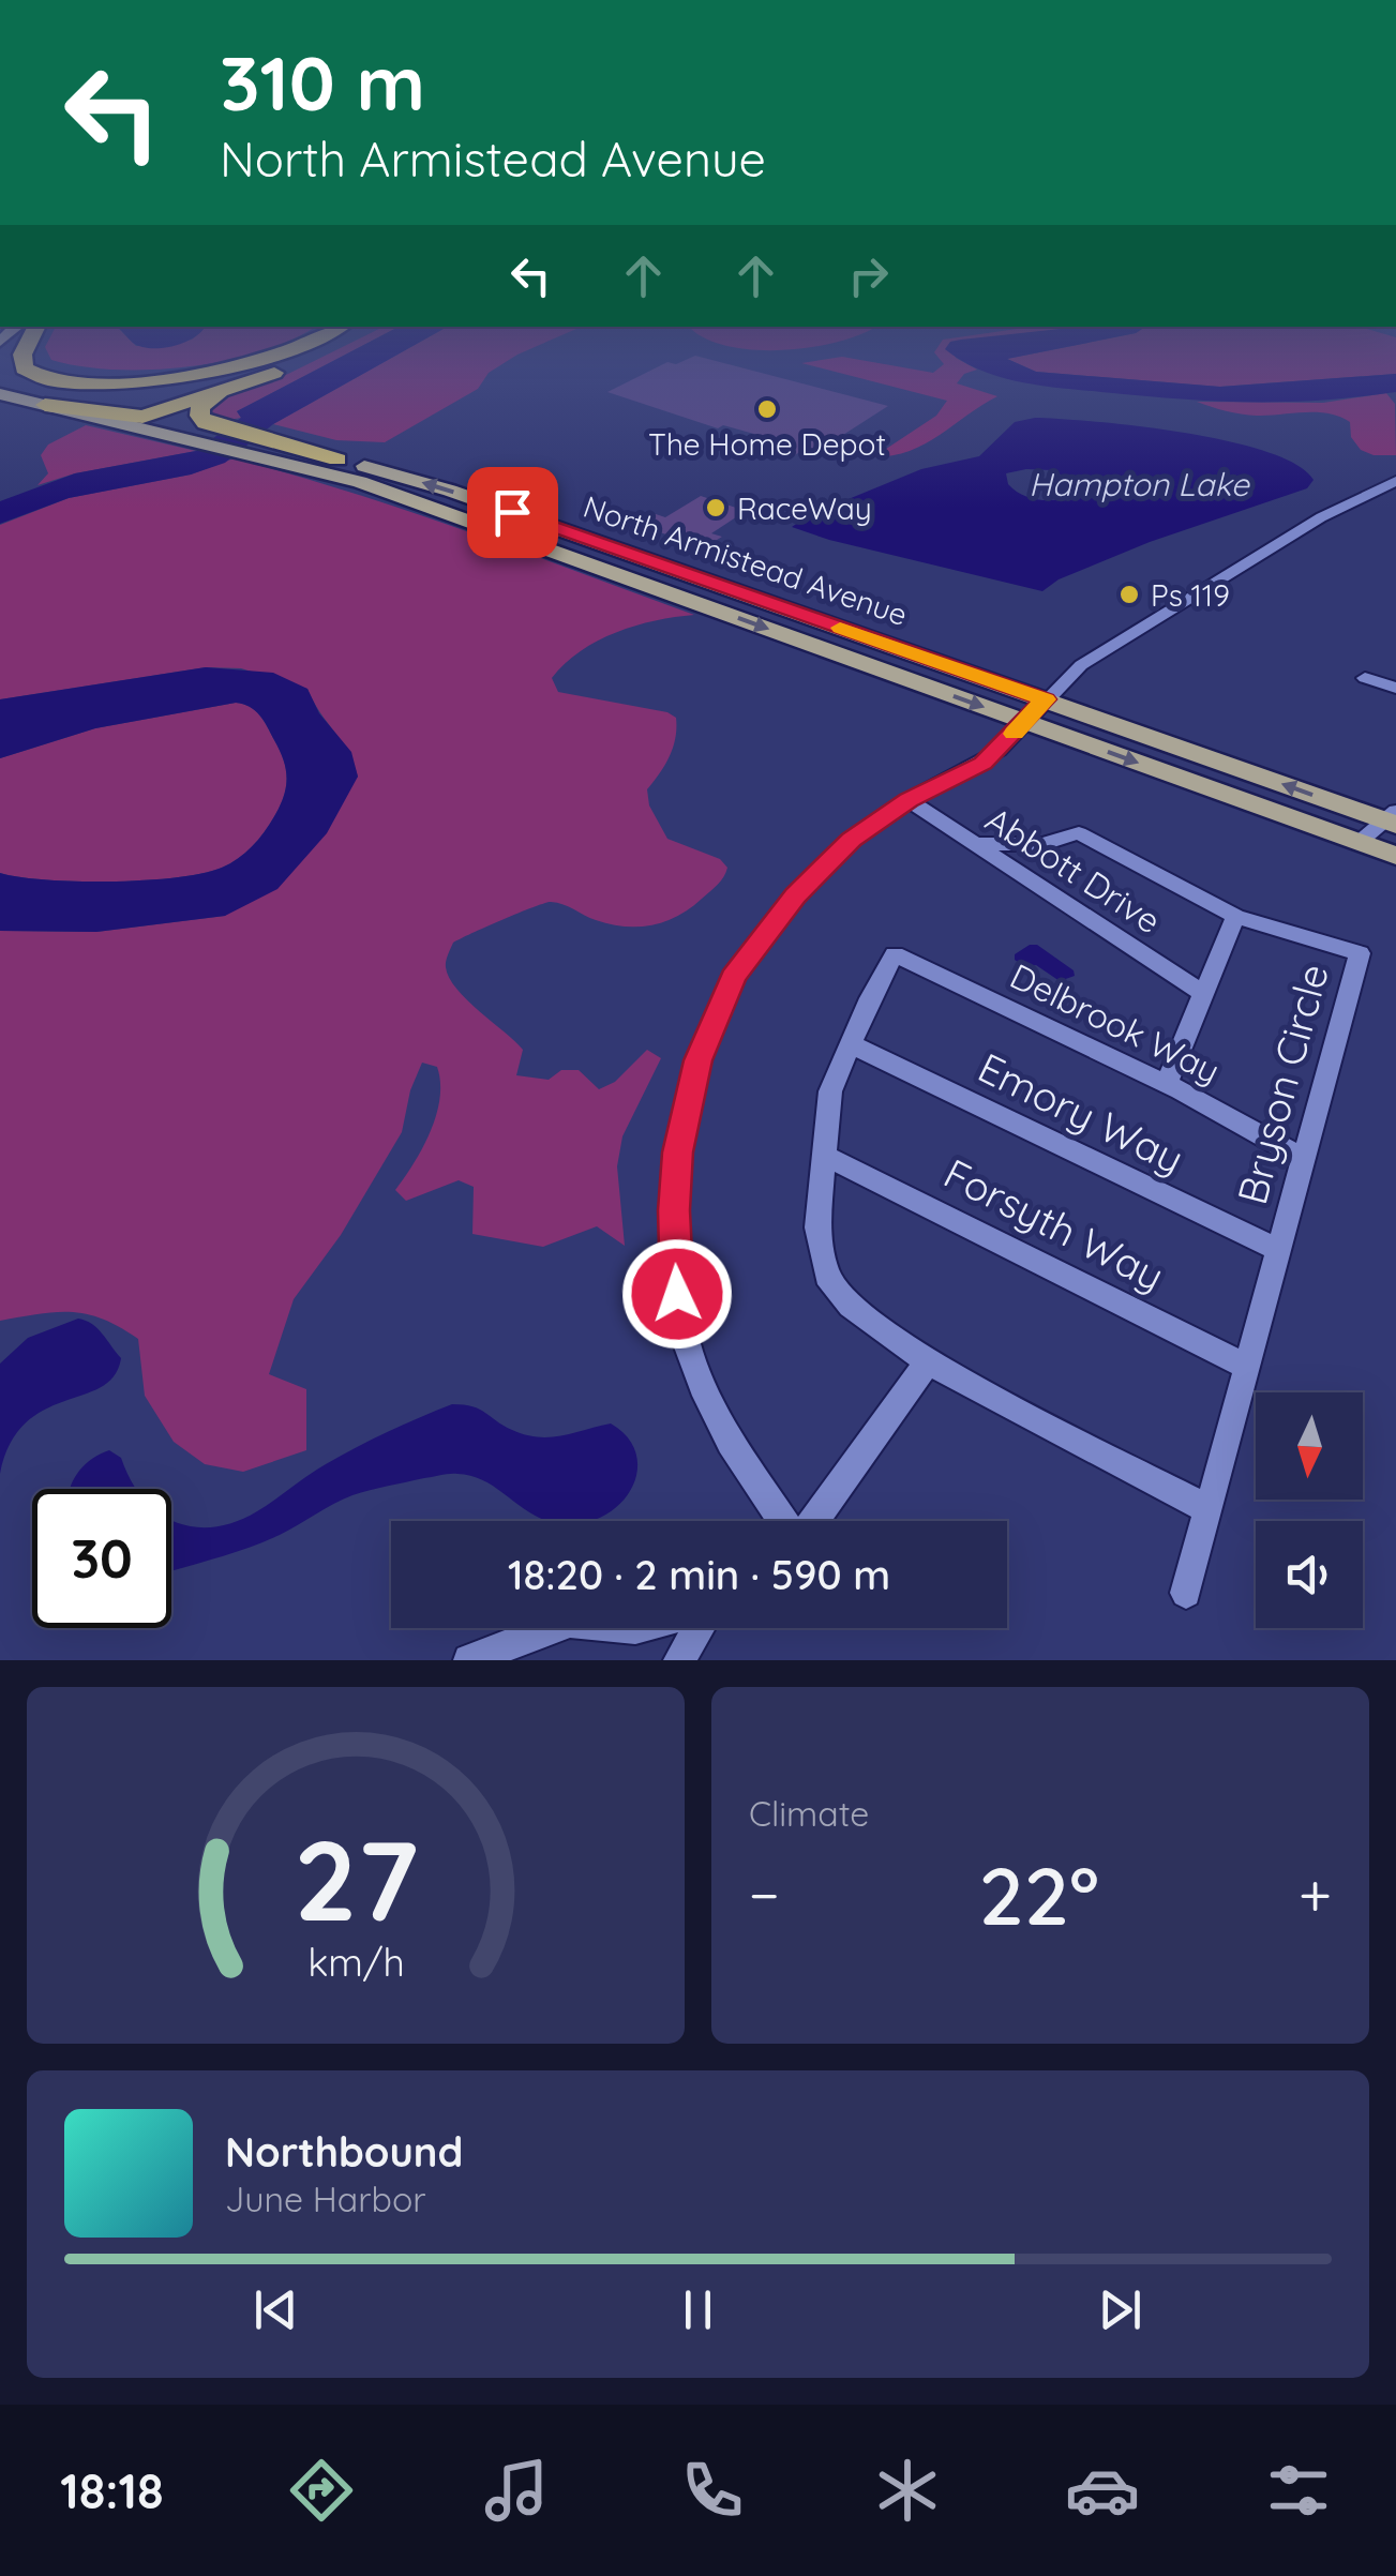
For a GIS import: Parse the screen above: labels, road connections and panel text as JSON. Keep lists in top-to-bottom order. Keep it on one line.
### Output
{"streets":{"main road":["North Armistead Avenue"],"street":["Abbott Drive","Delbrook Way","Bryson Circle","Emory Way","Forsyth Way"]},"crossings":[["Abbott Drive","Bryson Circle"],["Delbrook Way","Bryson Circle"],["Delbrook Way","Emory Way"],["Bryson Circle","Emory Way"],["Bryson Circle","Forsyth Way"]],"water":["Hampton Lake"],"places":["The Home Depot","RaceWay","Ps 119"],"north":"bottom","page":{"turn":["310 m","North Armistead Avenue"],"limit":"30","trip":"18:20 · 2 min · 590 m","tile":"Climate","heat":["−","22°","+"],"song":["Northbound","June Harbor"],"tabs":"18:18","gauge":["27","km/h"]}}
